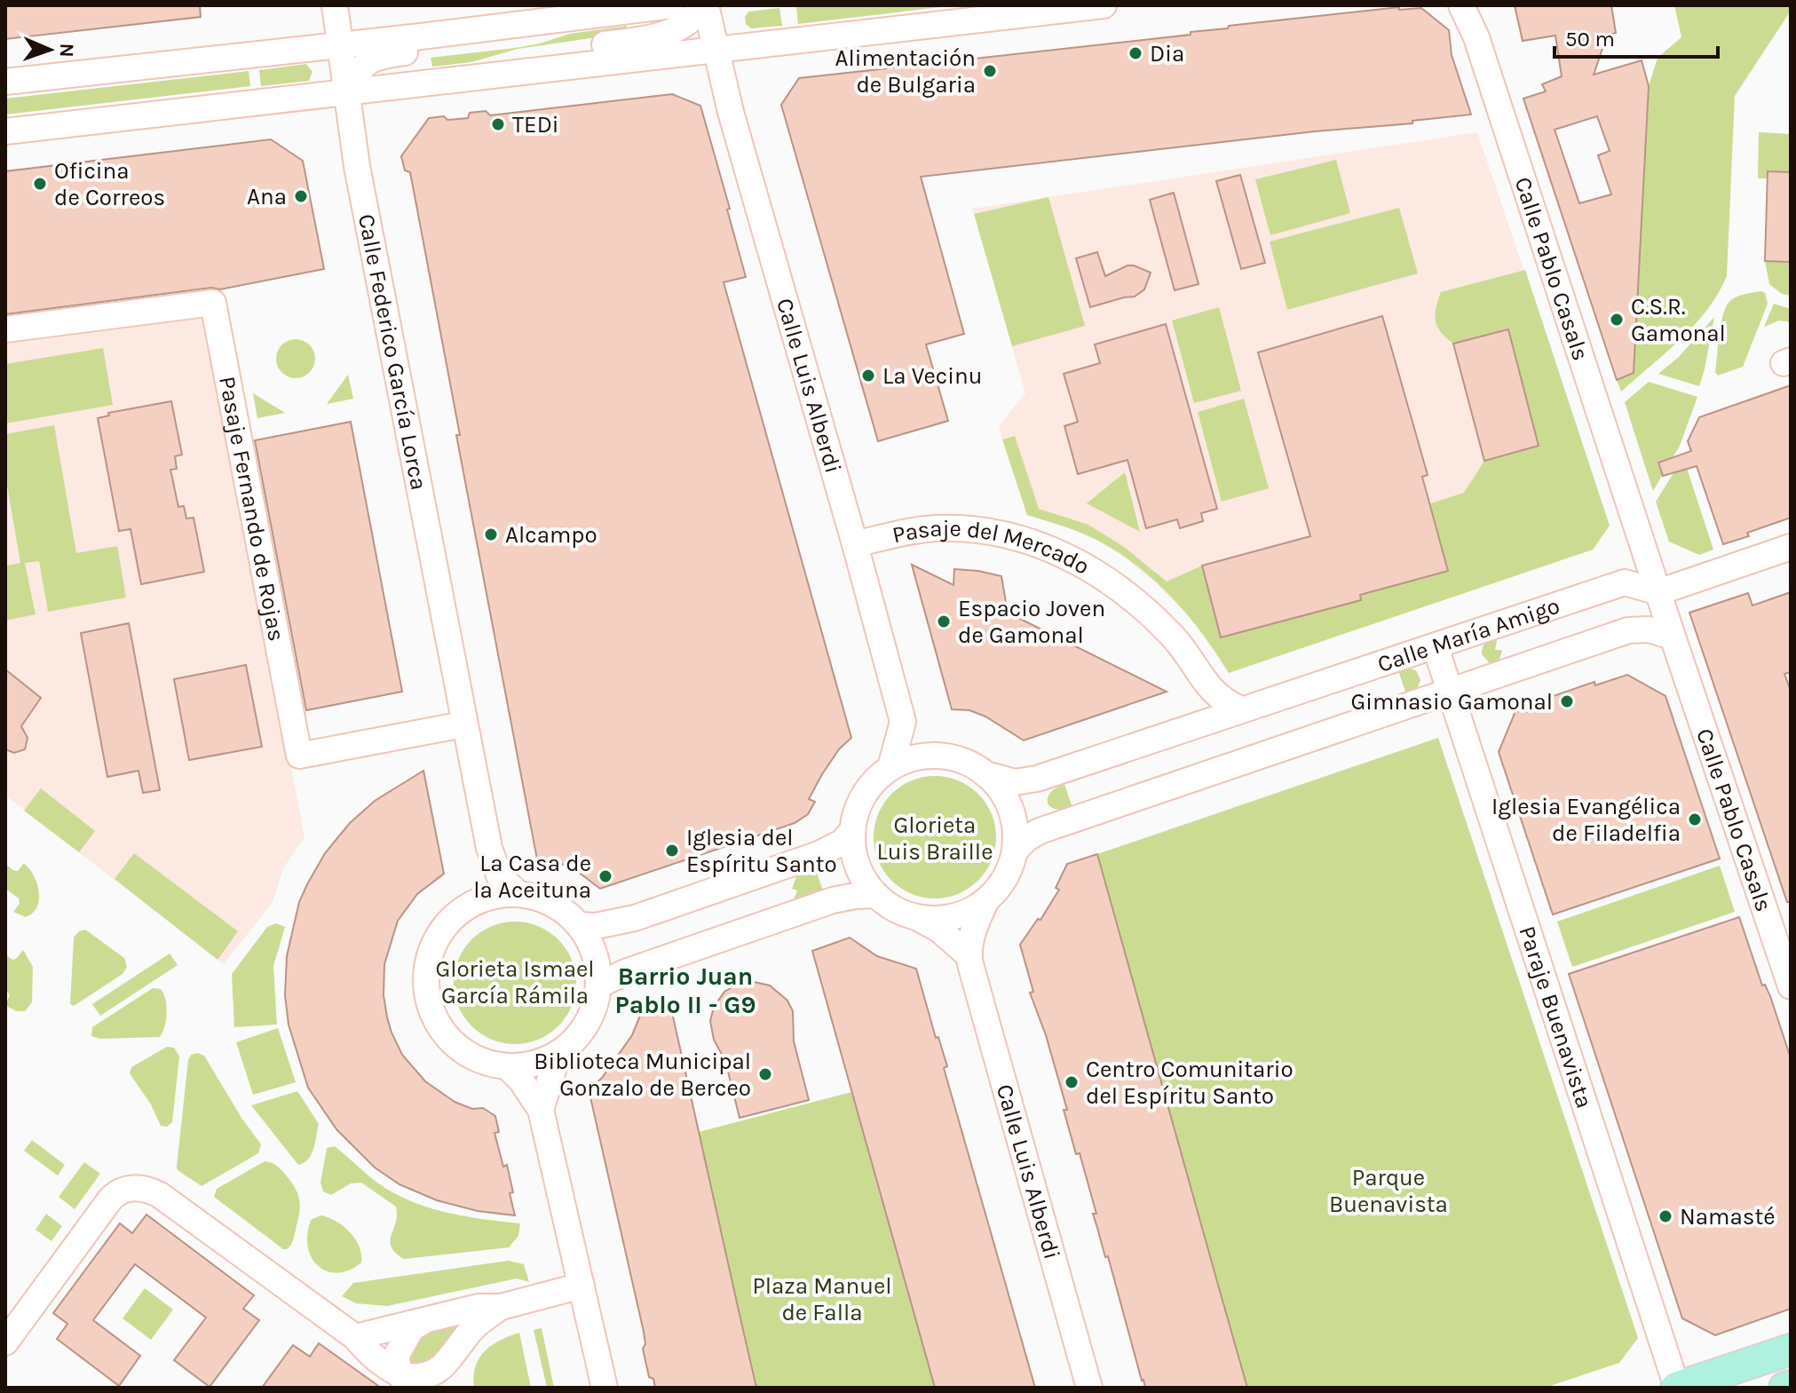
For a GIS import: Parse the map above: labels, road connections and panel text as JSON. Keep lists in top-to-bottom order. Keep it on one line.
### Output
{"streets":{"street":["Calle Pablo Casals","Calle Federico García Lorca","Calle Luis Alberdi","Pasaje Fernando de Rojas","Pasaje del Mercado","Calle María Amigo","Paraje Buenavista"]},"crossings":[["Calle Pablo Casals","Calle María Amigo"],["Calle Federico García Lorca","Pasaje Fernando de Rojas"],["Calle Luis Alberdi","Pasaje del Mercado"],["Pasaje del Mercado","Calle María Amigo"],["Calle María Amigo","Paraje Buenavista"]],"districts":["Barrio Juan Pablo II - G9"],"parks":["Glorieta Luis Braille","Glorieta Ismael García Rámila","Parque Buenavista","Plaza Manuel de Falla"],"places":["Dia","Alimentación de Bulgaria","TEDi","Oficina de Correos","Ana","C.S.R. Gamonal","La Vecinu","Alcampo","Espacio Joven de Gamonal","Gimnasio Gamonal","Iglesia Evangélica de Filadelfia","Iglesia del Espíritu Santo","La Casa de la Aceituna","Biblioteca Municipal Gonzalo de Berceo","Centro Comunitario del Espíritu Santo","Namasté"],"scale_bar":"50 m","north":"right"}
